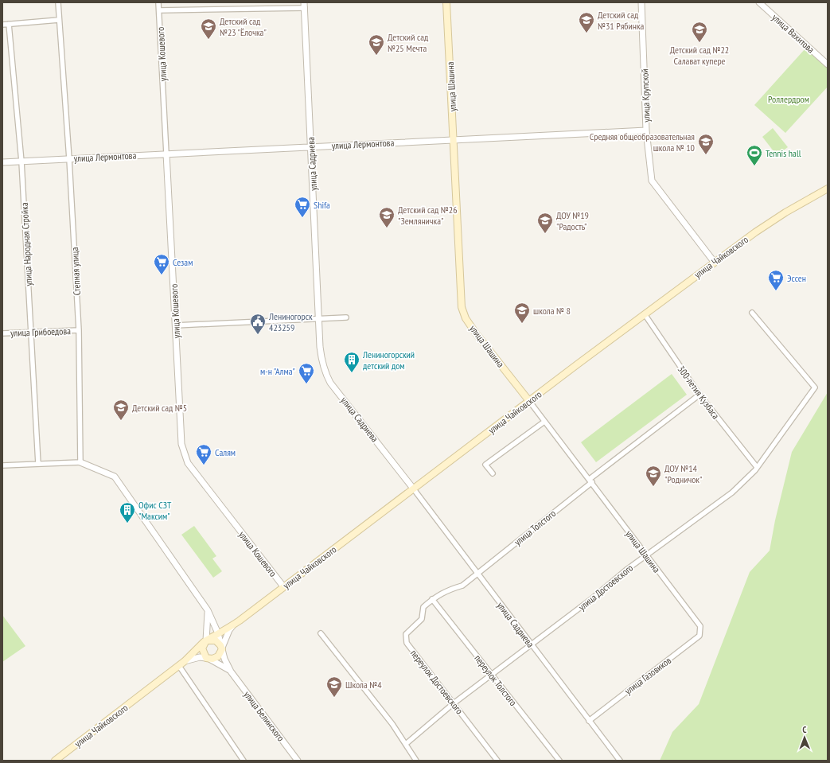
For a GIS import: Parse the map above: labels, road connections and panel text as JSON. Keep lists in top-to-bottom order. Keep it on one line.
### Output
{"streets":{"main road":["улица Шашина","улица Чайковского"],"street":["улица Вахитова","улица Кошевого","улица Крупской","улица Лермонтова","улица Садриева","улица Народная Стройка","Степная улица","улица Грибоедова","300-летия Кузбаса","улица Толстого","улица Достоевского","улица Газовиков","переулок Толстого","переулок Достоевского","улица Белинского"]},"crossings":[["улица Кошевого","улица Лермонтова"],["улица Кошевого","улица Чайковского"],["улица Шашина","улица Лермонтова"],["улица Шашина","улица Чайковского"],["улица Шашина","улица Толстого"],["улица Шашина","улица Достоевского"],["улица Шашина","улица Газовиков"],["улица Крупской","улица Лермонтова"],["улица Крупской","улица Чайковского"],["улица Лермонтова","улица Садриева"],["улица Лермонтова","улица Народная Стройка"],["улица Лермонтова","Степная улица"],["улица Садриева","улица Чайковского"],["улица Садриева","улица Толстого"],["улица Садриева","улица Достоевского"],["улица Садриева","улица Газовиков"],["улица Садриева","переулок Достоевского"],["улица Народная Стройка","улица Грибоедова"],["улица Чайковского","300-летия Кузбаса"],["Степная улица","улица Грибоедова"],["300-летия Кузбаса","улица Толстого"],["300-летия Кузбаса","улица Достоевского"],["улица Толстого","переулок Достоевского"],["улица Достоевского","переулок Толстого"],["улица Достоевского","переулок Достоевского"],["переулок Толстого","переулок Достоевского"]],"parks":["Роллердром"],"places":{"school or university":["Детский сад №31 Рябинка","Детский сад №23 \"Ёлочка\"","Детский сад №22 Салават купере","Детский сад №25 Мечта","Средняя общеобразовательная школа № 10","Детский сад №26 \"Земляничка\"","ДОУ №19 \"Радость\"","школа № 8","Детский сад №5","ДОУ №14 \"Родничок\"","Школа №4"],"sports":["Tennis hall"],"supermarket":["Shifa","Сезам","Эссен","м-н \"Алма\"","Салям"],"public building":["Лениногорск 423259"],"building":["Лениногорский детский дом","Офис СЗТ \"Максим\""]},"north":"top"}
